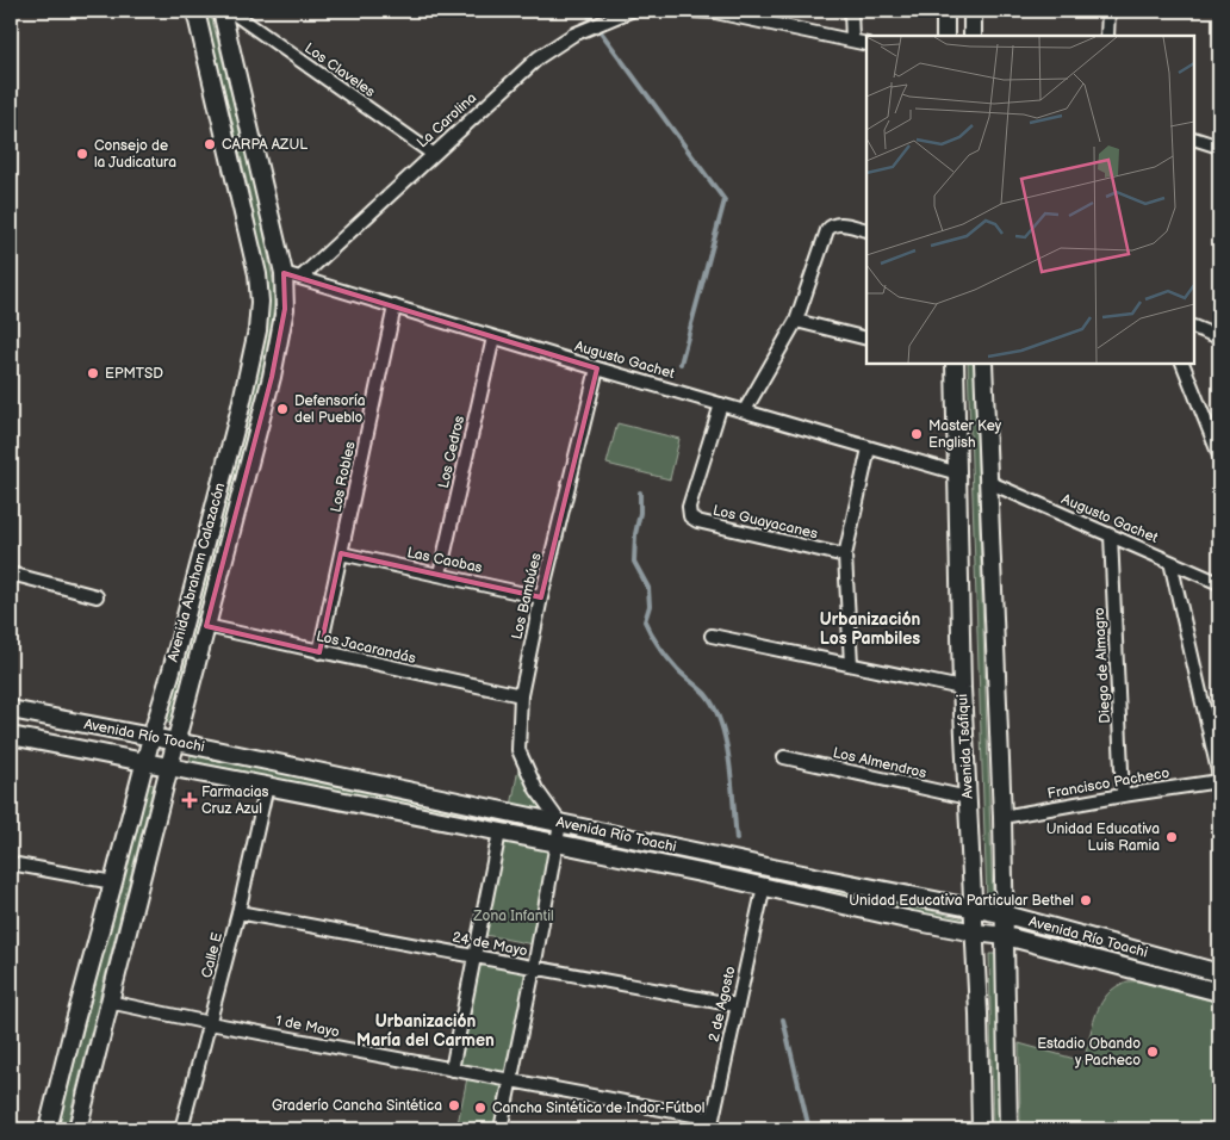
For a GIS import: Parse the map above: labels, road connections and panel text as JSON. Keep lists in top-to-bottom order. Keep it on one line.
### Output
{"streets":{"main road":["Avenida Abraham Calazacón","Avenida Río Toachi","Avenida Tsáfiqui"],"street":["Los Claveles","La Carolina","Augusto Gachet","Los Cedros","Los Robles","Los Guayacanes","Las Caobas","Los Bambúes","Los Jacarandás","Diego de Almagro","Los Almendros","Francisco Pacheco","24 de Mayo","Calle E","2 de Agosto","1 de Mayo"]},"crossings":[["Los Claveles","La Carolina"],["La Carolina","Augusto Gachet"],["Augusto Gachet","Los Cedros"],["Augusto Gachet","Los Robles"],["Augusto Gachet","Los Guayacanes"],["Augusto Gachet","Avenida Abraham Calazacón"],["Augusto Gachet","Los Bambúes"],["Augusto Gachet","Diego de Almagro"],["Augusto Gachet","Avenida Tsáfiqui"],["Los Cedros","Las Caobas"],["Los Robles","Las Caobas"],["Los Robles","Los Jacarandás"],["Las Caobas","Los Bambúes"],["Avenida Abraham Calazacón","Los Jacarandás"],["Avenida Abraham Calazacón","Avenida Río Toachi"],["Avenida Abraham Calazacón","1 de Mayo"],["Los Bambúes","Los Jacarandás"],["Los Bambúes","Avenida Río Toachi"],["Diego de Almagro","Francisco Pacheco"],["Avenida Río Toachi","Avenida Tsáfiqui"],["Avenida Río Toachi","Calle E"],["Avenida Río Toachi","2 de Agosto"],["Avenida Tsáfiqui","Los Almendros"],["24 de Mayo","Calle E"],["24 de Mayo","2 de Agosto"],["Calle E","1 de Mayo"],["2 de Agosto","1 de Mayo"]],"districts":["Urbanización Los Pambiles","Urbanización María del Carmen"],"parks":["Zona Infantil"],"places":{"other":["CARPA AZUL","Consejo de la Judicatura","EPMTSD","Defensoría del Pueblo","Master Key English","Unidad Educativa Luis Ramia","Unidad Educativa Particular Bethel","Estadio Obando y Pacheco","Graderío Cancha Sintética","Cancha Sintética de Indor-Fútbol"],"health":["Farmacias Cruz Azul"]}}
